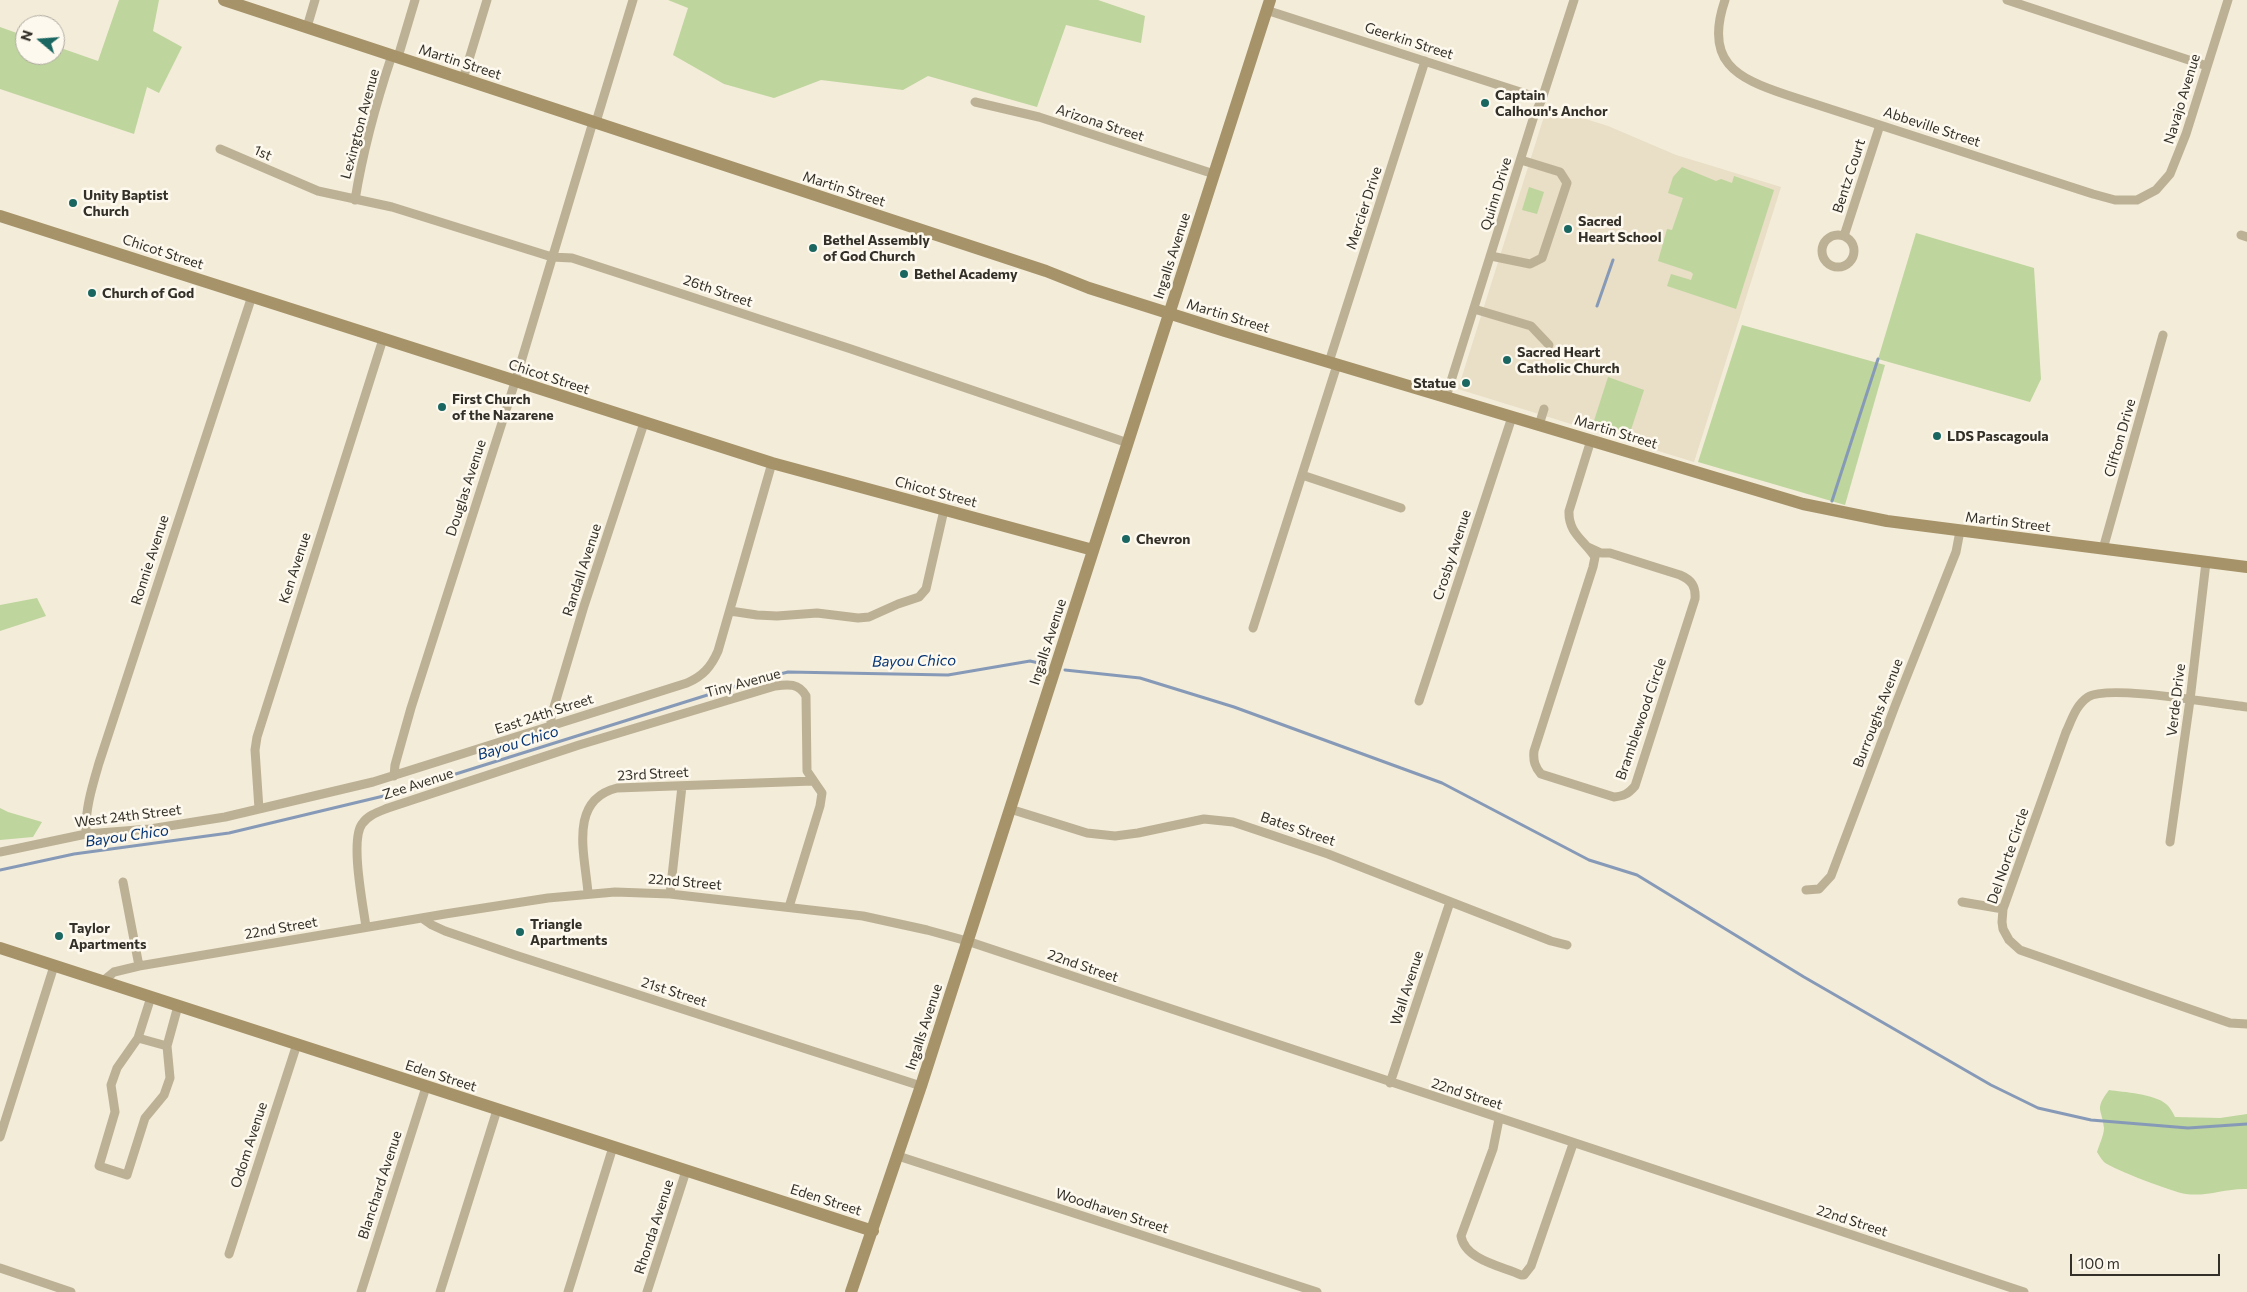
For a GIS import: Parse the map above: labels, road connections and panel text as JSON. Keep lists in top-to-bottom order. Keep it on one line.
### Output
{"streets":{"street":["Geerkin Street","Martin Street","Navajo Avenue","Arizona Street","Lexington Avenue","Abbeville Street","1st","Bentz Court","Quinn Drive","Mercier Drive","Chicot Street","Ingalls Avenue","26th Street","Clifton Drive","Douglas Avenue","Crosby Avenue","Ronnie Avenue","Ken Avenue","Randall Avenue","Tiny Avenue","Verde Drive","Burroughs Avenue","East 24th Street","Bramblewood Circle","23rd Street","Zee Avenue","West 24th Street","Bates Street","Del Norte Circle","22nd Street","Wall Avenue","21st Street","Eden Street","Odom Avenue","Blanchard Avenue","Woodhaven Street","Rhonda Avenue"]},"crossings":[["Geerkin Street","Quinn Drive"],["Geerkin Street","Mercier Drive"],["Geerkin Street","Ingalls Avenue"],["Martin Street","Lexington Avenue"],["Martin Street","Quinn Drive"],["Martin Street","Mercier Drive"],["Martin Street","Ingalls Avenue"],["Martin Street","Clifton Drive"],["Martin Street","Douglas Avenue"],["Martin Street","Crosby Avenue"],["Martin Street","Verde Drive"],["Martin Street","Burroughs Avenue"],["Martin Street","Bramblewood Circle"],["Navajo Avenue","Abbeville Street"],["Arizona Street","Ingalls Avenue"],["Lexington Avenue","26th Street"],["Abbeville Street","Bentz Court"],["1st","26th Street"],["Chicot Street","Ingalls Avenue"],["Chicot Street","Douglas Avenue"],["Chicot Street","Ronnie Avenue"],["Chicot Street","Ken Avenue"],["Chicot Street","Randall Avenue"],["Chicot Street","East 24th Street"],["Ingalls Avenue","26th Street"],["Ingalls Avenue","Bates Street"],["Ingalls Avenue","22nd Street"],["Ingalls Avenue","21st Street"],["Ingalls Avenue","Eden Street"],["Ingalls Avenue","Woodhaven Street"],["26th Street","Douglas Avenue"],["Douglas Avenue","East 24th Street"],["Ronnie Avenue","West 24th Street"],["Ken Avenue","West 24th Street"],["Randall Avenue","East 24th Street"],["Tiny Avenue","23rd Street"],["Tiny Avenue","Zee Avenue"],["Tiny Avenue","22nd Street"],["Verde Drive","Del Norte Circle"],["East 24th Street","West 24th Street"],["23rd Street","22nd Street"],["Zee Avenue","22nd Street"],["Bates Street","Wall Avenue"],["22nd Street","Wall Avenue"],["22nd Street","21st Street"],["22nd Street","Eden Street"],["Eden Street","Odom Avenue"],["Eden Street","Blanchard Avenue"],["Eden Street","Rhonda Avenue"]],"water":["Bayou Chico"],"places":["Captain Calhoun's Anchor","Unity Baptist Church","Sacred Heart School","Bethel Assembly of God Church","Bethel Academy","Church of God","Sacred Heart Catholic Church","Statue","First Church of the Nazarene","LDS Pascagoula","Chevron","Triangle Apartments","Taylor Apartments"],"scale_bar":"100 m","north":"left"}
